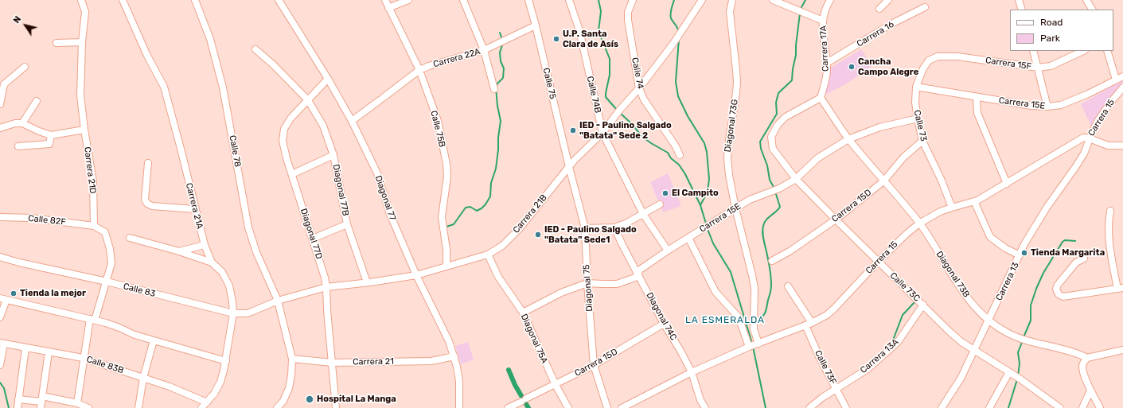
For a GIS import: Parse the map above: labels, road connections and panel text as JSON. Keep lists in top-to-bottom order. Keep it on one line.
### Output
{"streets":{"street":["Carrera 16","Carrera 17A","Carrera 22A","Carrera 15F","Calle 74","Calle 75","Calle 74B","Carrera 15E","Carrera 15","Diagonal 73G","Calle 73","Calle 75B","Calle 78","Carrera 21D","Diagonal 77B","Diagonal 77","Carrera 21A","Carrera 15D","Carrera 21B","Calle 82F","Diagonal 77D","Diagonal 73B","Carrera 13","Calle 73C","Diagonal 75","Calle 83","Diagonal 74C","Diagonal 75A","Carrera 13A","Carrera 21","Calle 83B","Calle 73F"]},"crossings":[["Carrera 16","Carrera 17A"],["Carrera 17A","Diagonal 73B"],["Carrera 17A","Calle 73C"],["Carrera 22A","Calle 75"],["Carrera 22A","Calle 75B"],["Carrera 22A","Diagonal 77"],["Carrera 15F","Calle 73"],["Calle 74","Carrera 21B"],["Calle 75","Carrera 21B"],["Calle 75","Diagonal 75"],["Calle 74B","Carrera 15E"],["Calle 74B","Carrera 21B"],["Carrera 15E","Diagonal 73G"],["Carrera 15E","Calle 73"],["Carrera 15E","Diagonal 73B"],["Carrera 15E","Calle 73C"],["Carrera 15E","Diagonal 75"],["Carrera 15E","Diagonal 74C"],["Carrera 15E","Diagonal 75A"],["Carrera 15","Diagonal 73G"],["Carrera 15","Calle 73"],["Carrera 15","Diagonal 73B"],["Carrera 15","Carrera 13"],["Carrera 15","Calle 73C"],["Carrera 15","Diagonal 74C"],["Carrera 15","Calle 73F"],["Calle 73","Carrera 15D"],["Calle 75B","Carrera 21B"],["Calle 78","Carrera 21B"],["Calle 78","Calle 83"],["Carrera 21D","Calle 82F"],["Diagonal 77B","Carrera 21B"],["Diagonal 77B","Diagonal 77D"],["Diagonal 77","Carrera 21B"],["Diagonal 77","Diagonal 77D"],["Diagonal 77","Carrera 21"],["Carrera 21A","Calle 83"],["Carrera 21A","Calle 83B"],["Carrera 15D","Diagonal 73B"],["Carrera 15D","Calle 73C"],["Carrera 15D","Diagonal 75"],["Carrera 15D","Diagonal 74C"],["Carrera 15D","Diagonal 75A"],["Carrera 21B","Diagonal 77D"],["Carrera 21B","Diagonal 75"],["Carrera 21B","Calle 83"],["Carrera 21B","Diagonal 75A"],["Diagonal 77D","Carrera 21"],["Diagonal 73B","Carrera 13"],["Diagonal 73B","Calle 73C"],["Carrera 13","Calle 73C"],["Calle 73C","Carrera 13A"],["Carrera 13A","Calle 73F"]],"districts":["LA ESMERALDA"],"places":["U.P. Santa Clara de Asís","Cancha Campo Alegre","IED - Paulino Salgado \"Batata\" Sede 2","El Campito","IED - Paulino Salgado \"Batata'' Sede1","Tienda Margarita","Tienda la mejor","Hospital La Manga"],"legend":["Road","Park"],"north":"top left"}
